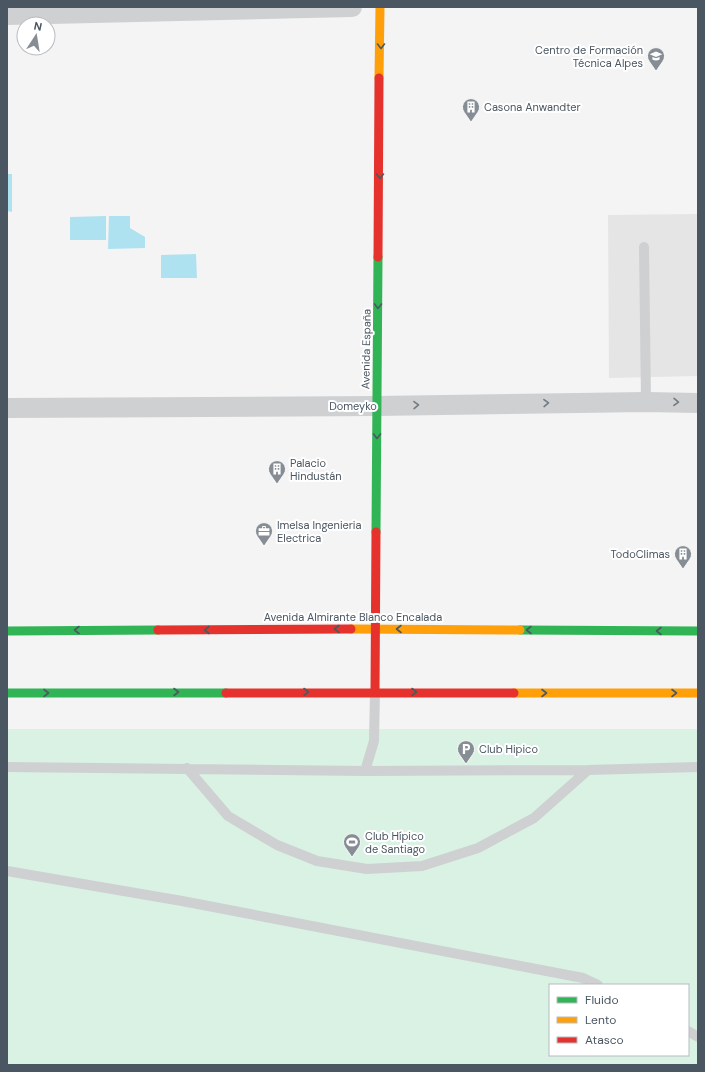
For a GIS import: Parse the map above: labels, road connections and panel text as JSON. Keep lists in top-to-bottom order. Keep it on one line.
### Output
{"streets":{"main road":["Avenida España","Avenida Almirante Blanco Encalada"],"street":["Domeyko"]},"crossings":[["Avenida España","Domeyko"],["Avenida España","Avenida Almirante Blanco Encalada"]],"one_way":["Avenida España","Domeyko"],"places":{"school or university":["Centro de Formación Técnica Alpes"],"building":["Casona Anwandter","Palacio Hindustán","TodoClimas"],"office":["Imelsa Ingenieria Electrica"],"parking":["Club Hipico"],"sports":["Club Hípico de Santiago"]},"legend":["Fluido","Lento","Atasco"],"north":"top"}
